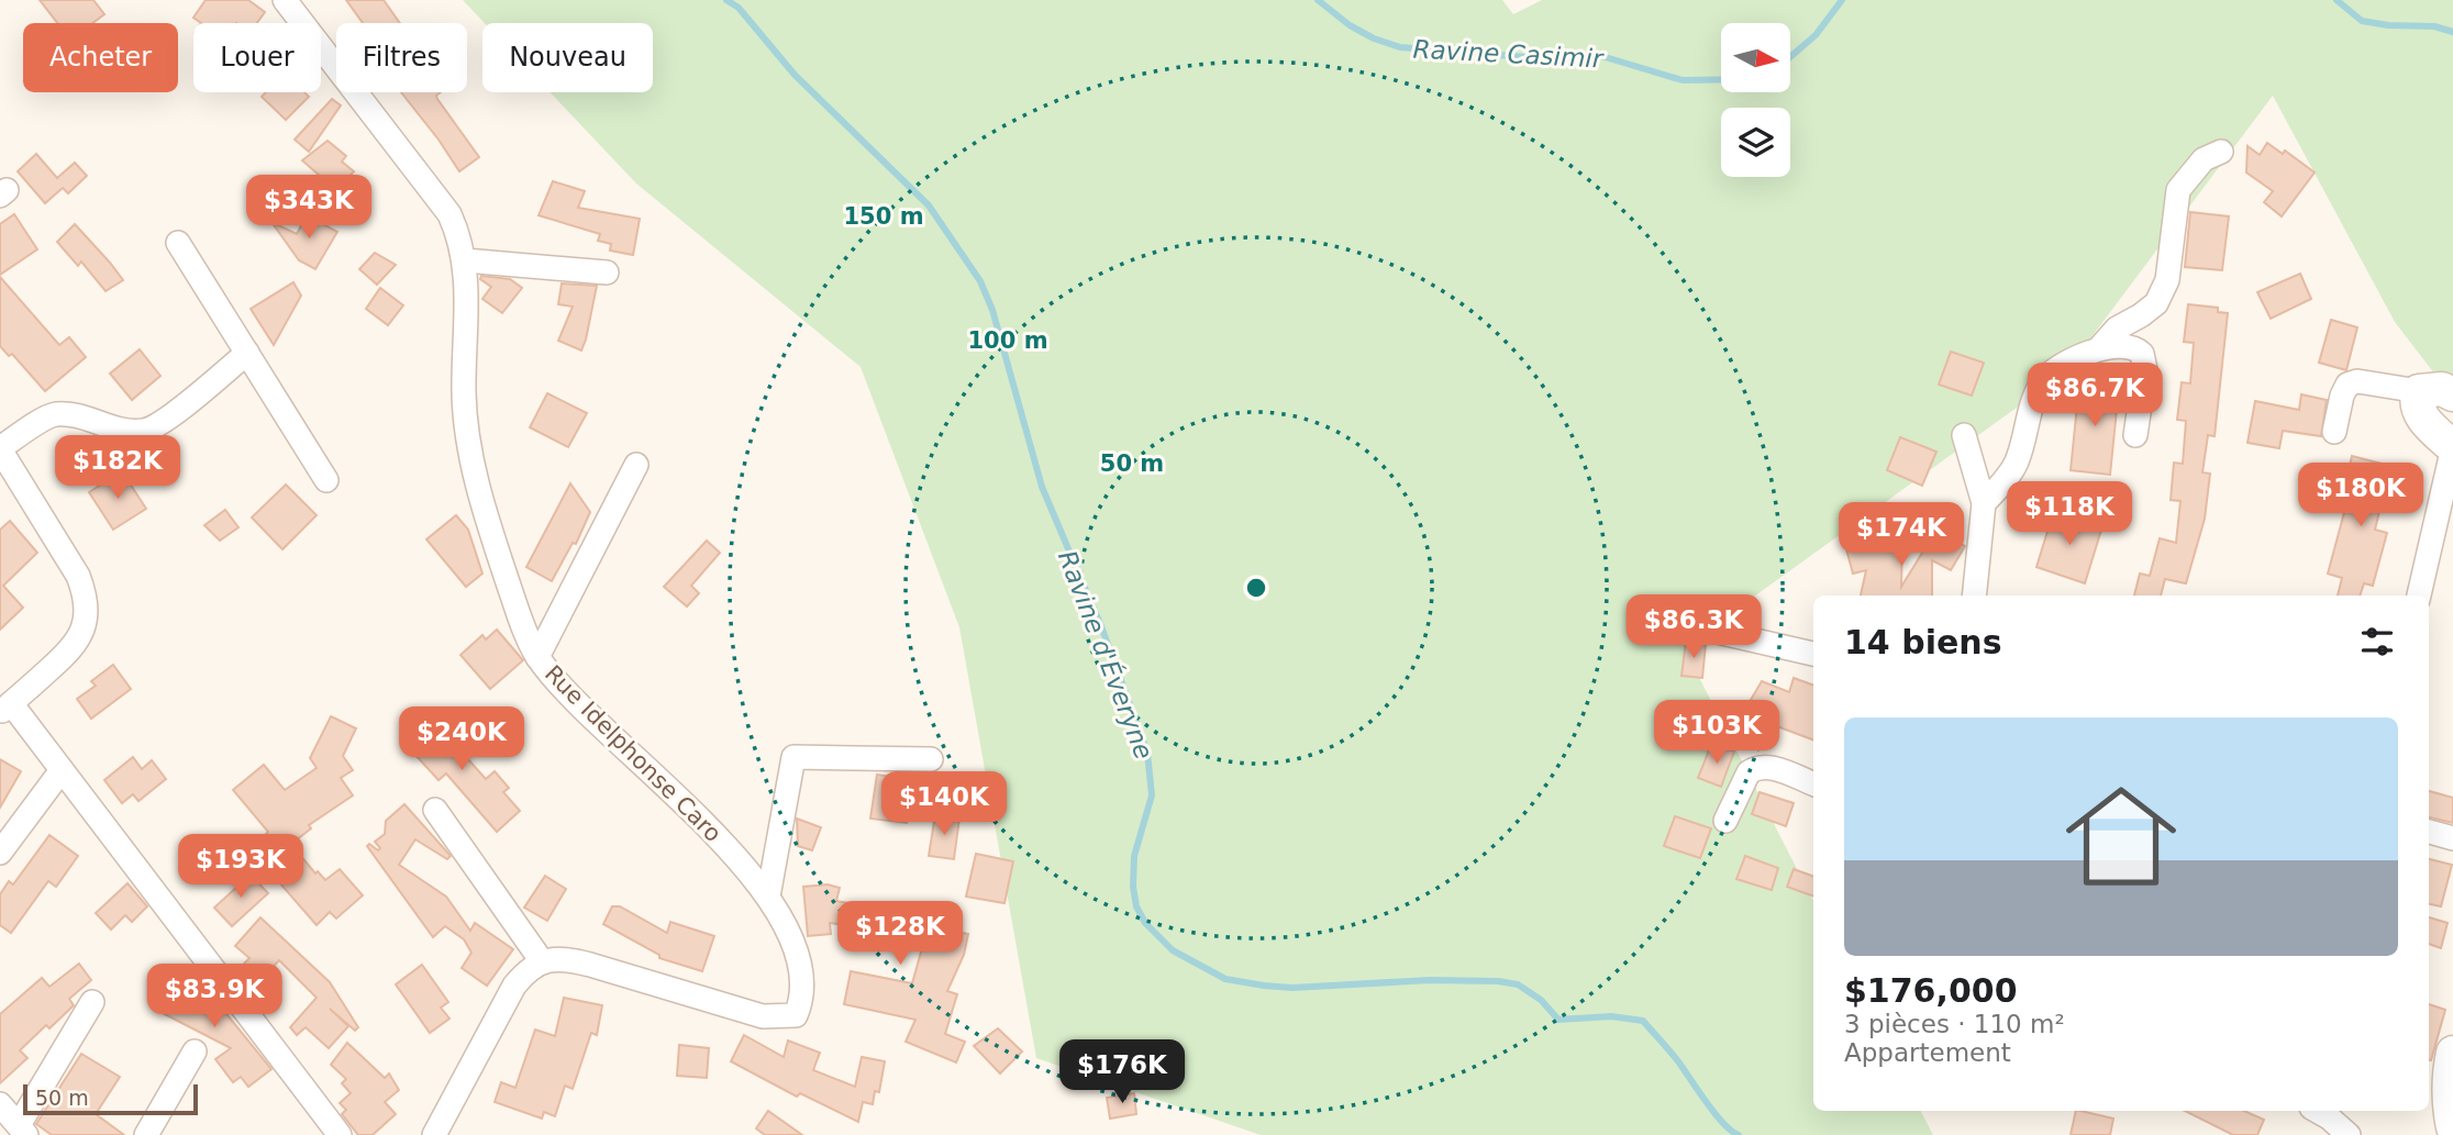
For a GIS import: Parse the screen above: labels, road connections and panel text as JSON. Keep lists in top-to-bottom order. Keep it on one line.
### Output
{"streets":{"street":["Rue Idelphonse Caro"]},"water":["Ravine Casimir","Ravine d'Éveryne"],"scale_bar":"50 m","north":"right","page":{"chip":["Acheter","Louer","Filtres","Nouveau"],"price":["$343K","$86.7K","$182K","$180K","$118K","$174K","$86.3K","$103K","$240K","$140K","$193K","$128K","$83.9K","$176K"],"heading":"14 biens","list":[{"name":"$176,000","note":"3 pièces · 110 m² · Appartement"}],"scale":"50 m"},"rings":["150 m","100 m","50 m"]}
